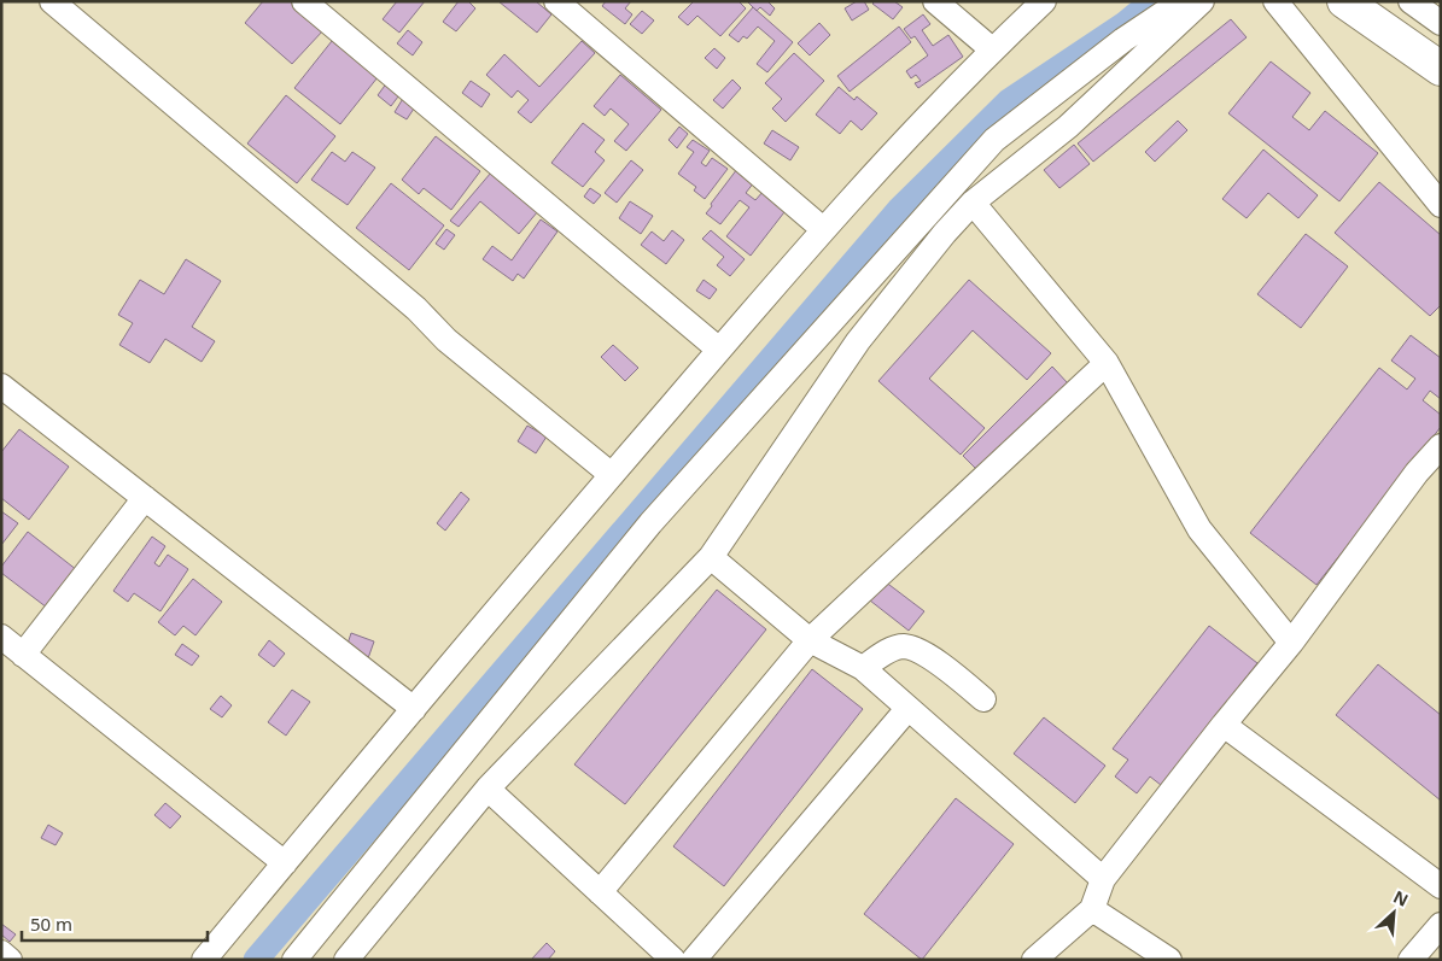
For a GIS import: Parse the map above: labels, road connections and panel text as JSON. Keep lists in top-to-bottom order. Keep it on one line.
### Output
{"scale_bar":"50 m","north":"top right"}
